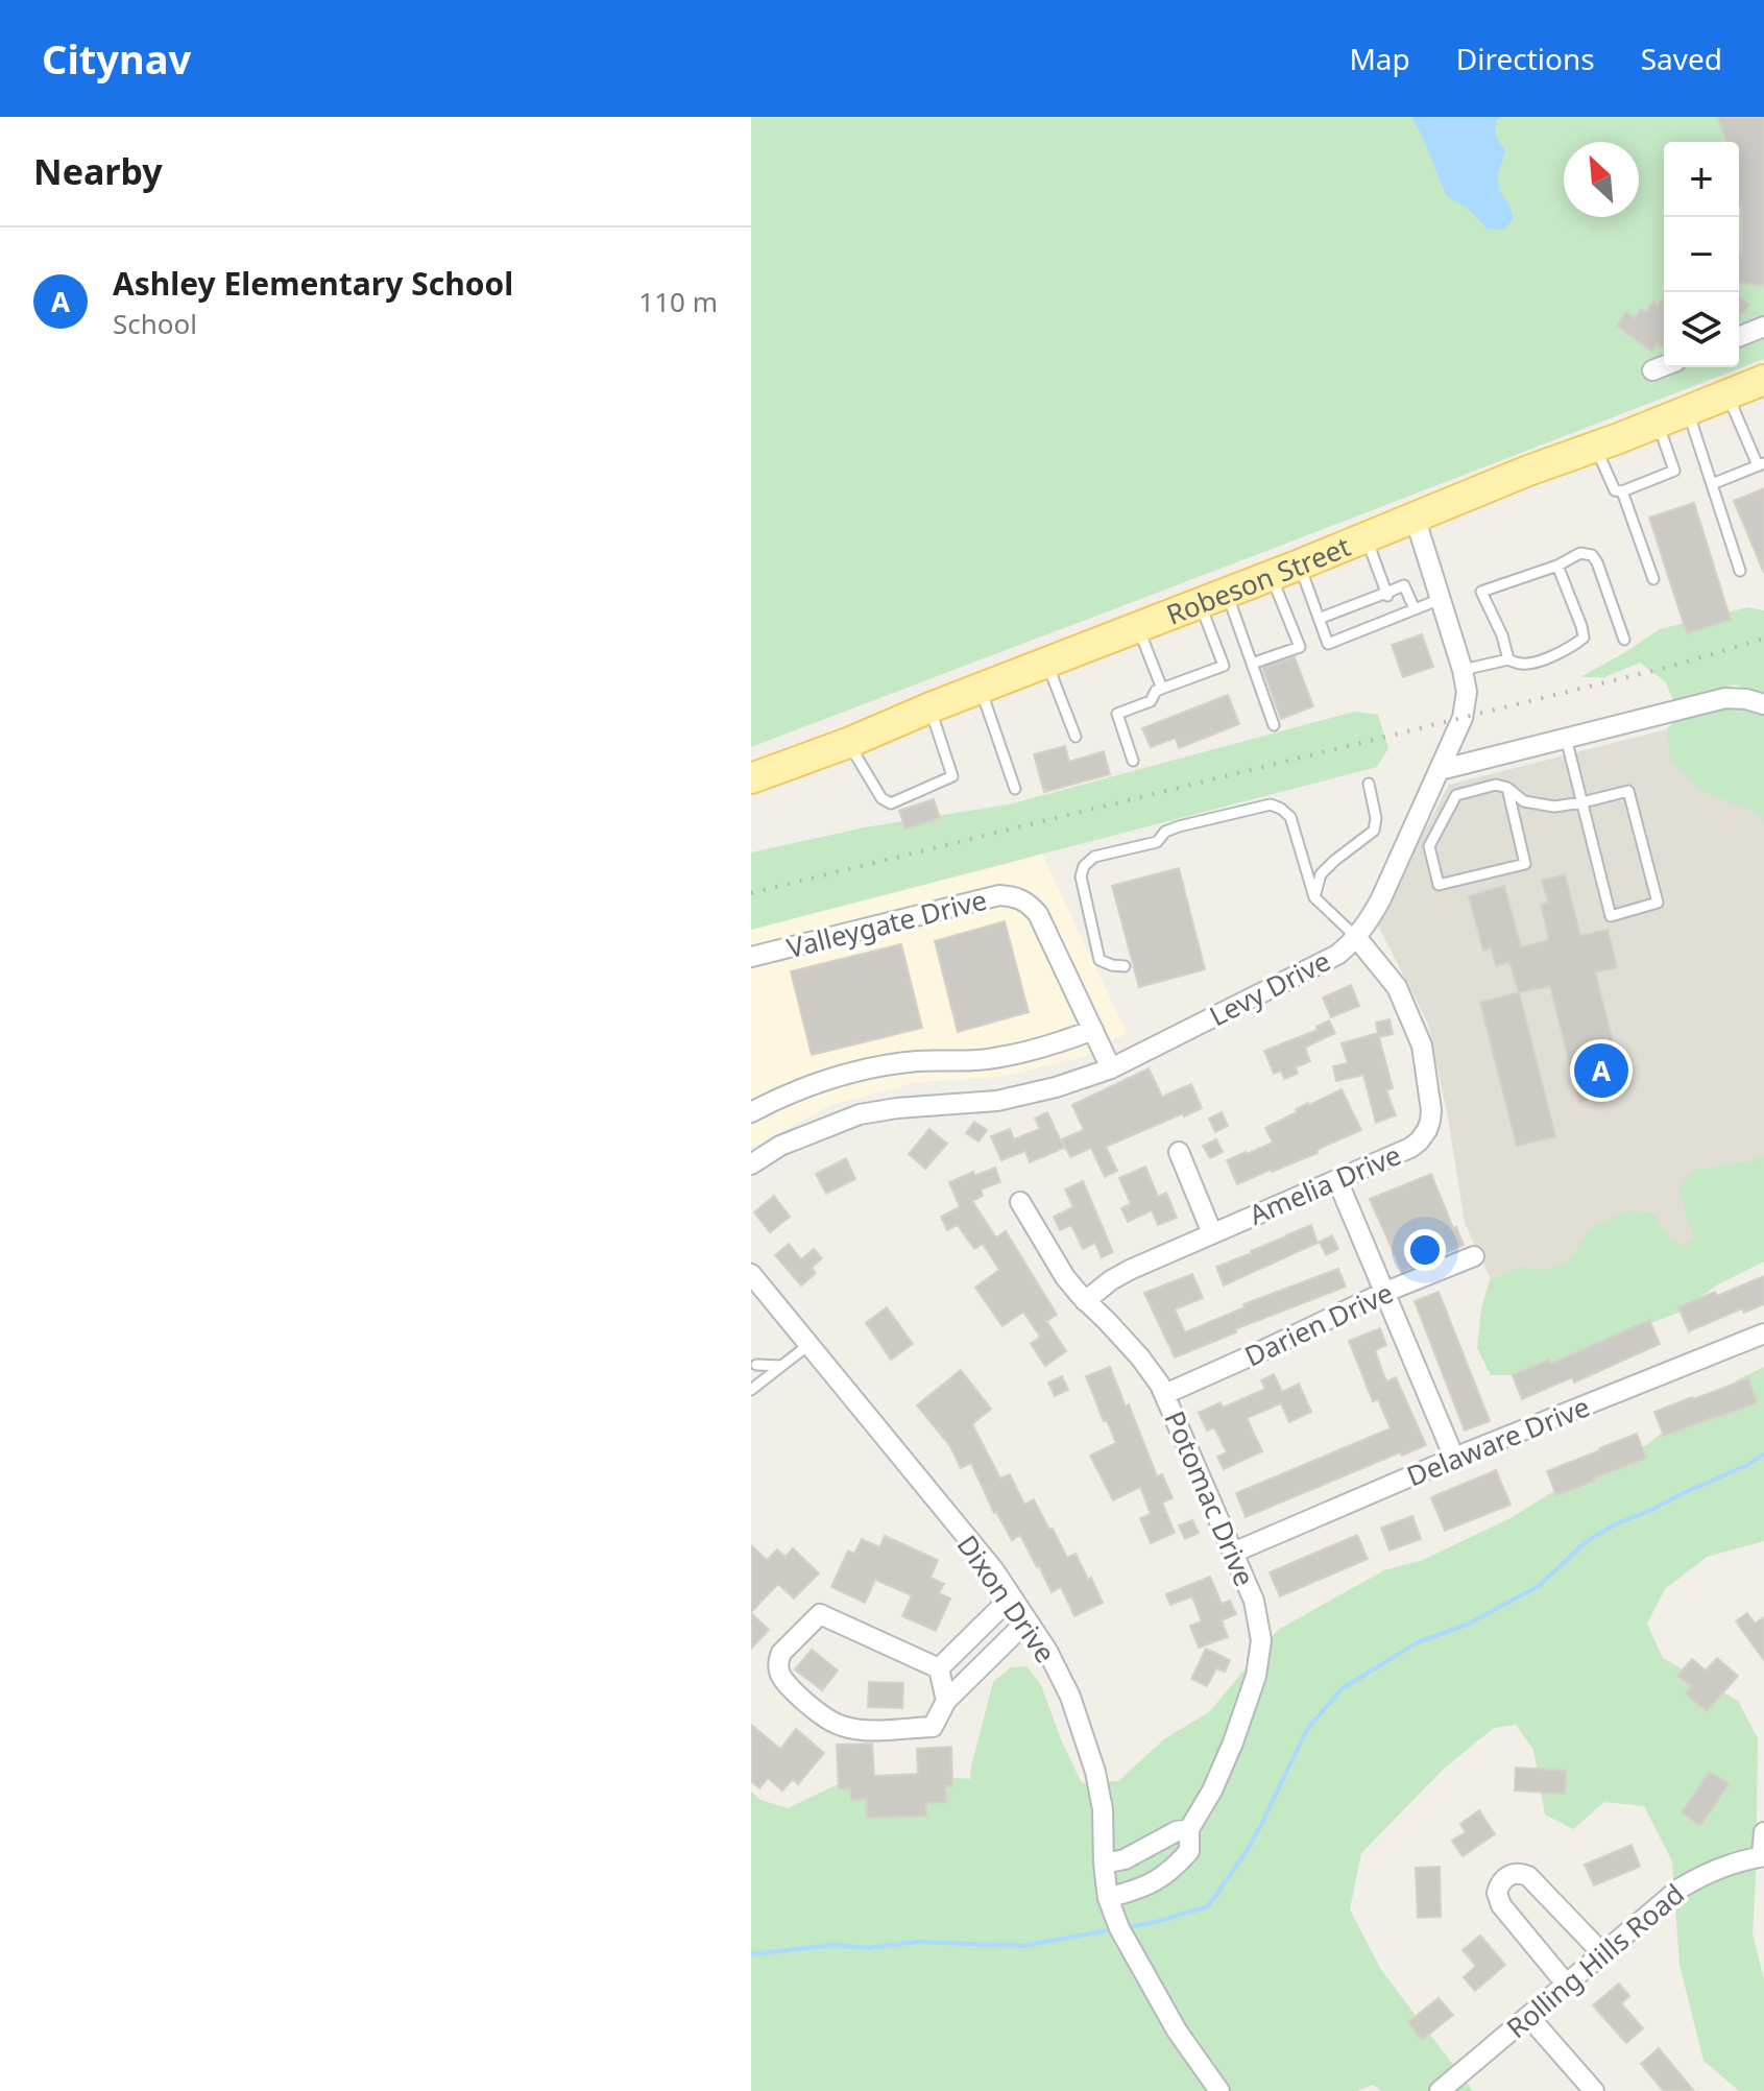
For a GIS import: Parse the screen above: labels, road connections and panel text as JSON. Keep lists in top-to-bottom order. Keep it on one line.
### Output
{"streets":{"main road":["Robeson Street"],"street":["Valleygate Drive","Levy Drive","Amelia Drive","Darien Drive","Delaware Drive","Potomac Drive","Dixon Drive","Rolling Hills Road"]},"crossings":[["Robeson Street","Levy Drive"],["Valleygate Drive","Levy Drive"],["Levy Drive","Amelia Drive"],["Amelia Drive","Potomac Drive"],["Darien Drive","Potomac Drive"],["Delaware Drive","Potomac Drive"],["Potomac Drive","Dixon Drive"]],"north":"top left","page":{"header":"Citynav","nav":["Map","Directions","Saved"],"heading":"Nearby","map_buttons":["+","−"],"list":[{"mark":"A","name":"Ashley Elementary School","note":"School","value":"110 m"}],"pins":"A"}}
